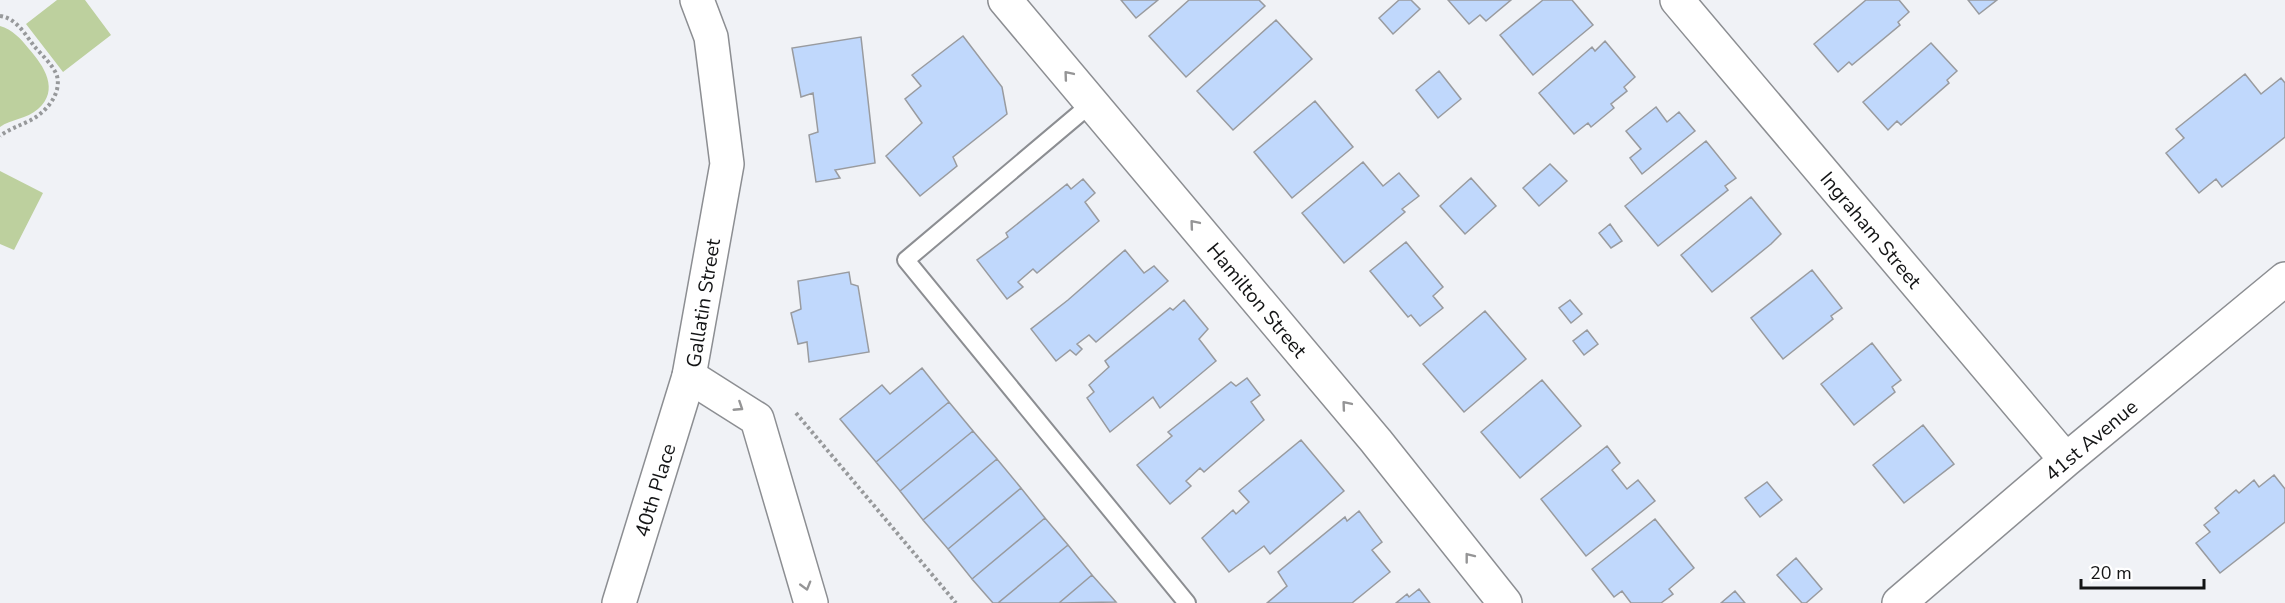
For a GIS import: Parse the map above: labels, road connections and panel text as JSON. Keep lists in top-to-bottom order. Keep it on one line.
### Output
{"streets":{"street":["Ingraham Street","Hamilton Street","Gallatin Street","41st Avenue","40th Place"]},"crossings":[["Ingraham Street","41st Avenue"],["Gallatin Street","40th Place"]],"one_way":["Hamilton Street","Gallatin Street"],"scale_bar":"20 m"}
